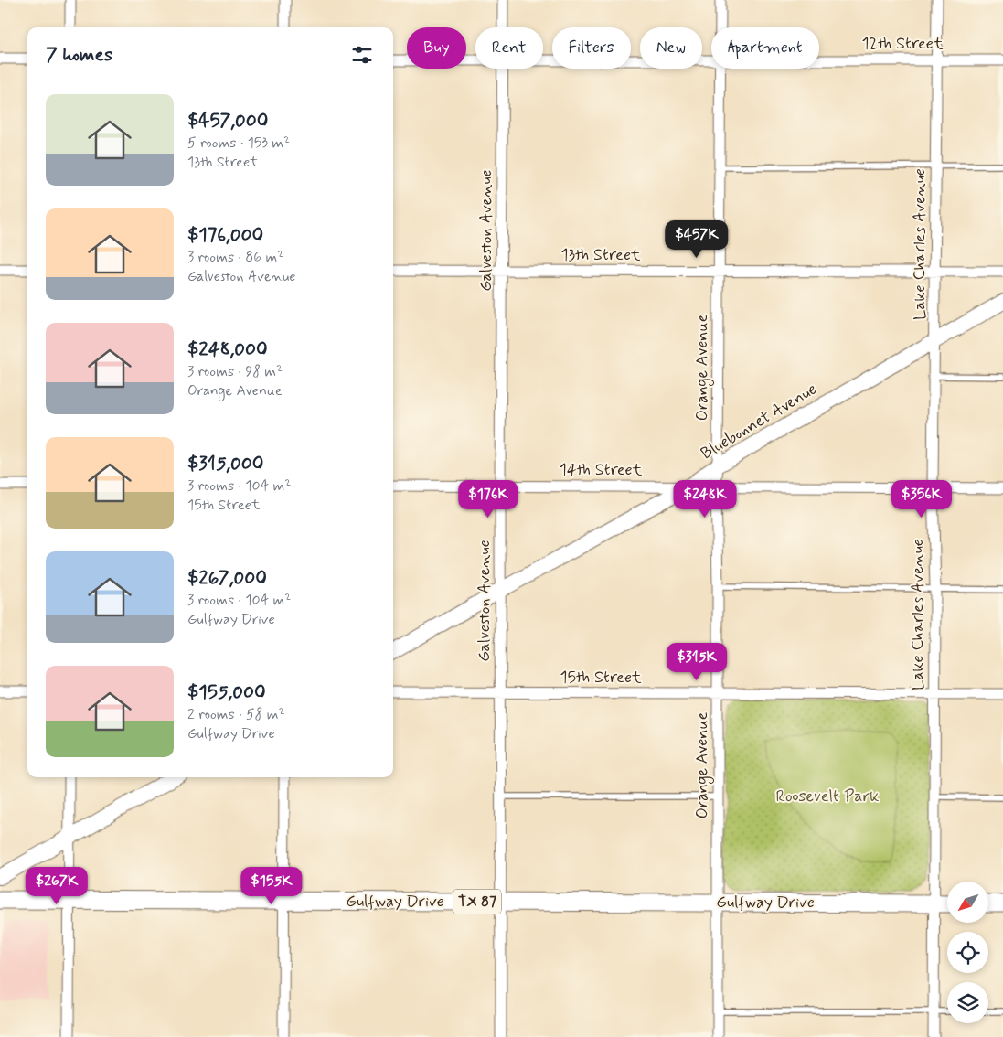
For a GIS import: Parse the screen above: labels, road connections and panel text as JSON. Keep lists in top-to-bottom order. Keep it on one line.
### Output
{"streets":{"main road":["Gulfway Drive","TX 87"],"street":["12th Street","Galveston Avenue","Lake Charles Avenue","13th Street","Orange Avenue","Bluebonnet Avenue","14th Street","15th Street"]},"crossings":[["12th Street","Lake Charles Avenue"],["Galveston Avenue","13th Street"],["Galveston Avenue","Bluebonnet Avenue"],["Galveston Avenue","14th Street"],["Galveston Avenue","15th Street"],["Galveston Avenue","Gulfway Drive"],["Lake Charles Avenue","13th Street"],["Lake Charles Avenue","Bluebonnet Avenue"],["Lake Charles Avenue","14th Street"],["Lake Charles Avenue","15th Street"],["Lake Charles Avenue","Gulfway Drive"],["13th Street","Orange Avenue"],["Orange Avenue","Bluebonnet Avenue"],["Orange Avenue","14th Street"],["Orange Avenue","15th Street"],["Orange Avenue","Gulfway Drive"],["Bluebonnet Avenue","14th Street"]],"parks":["Roosevelt Park"],"north":"bottom left","page":{"chip":["Buy","Rent","Filters","New","Apartment"],"heading":"7 homes","list":[{"name":"$457,000","note":"5 rooms · 153 m² · 13th Street"},{"name":"$176,000","note":"3 rooms · 86 m² · Galveston Avenue"},{"name":"$248,000","note":"3 rooms · 98 m² · Orange Avenue"},{"name":"$315,000","note":"3 rooms · 104 m² · 15th Street"},{"name":"$267,000","note":"3 rooms · 104 m² · Gulfway Drive"},{"name":"$155,000","note":"2 rooms · 58 m² · Gulfway Drive"}],"price":["$457K","$176K","$248K","$356K","$315K","$267K","$155K"]}}
